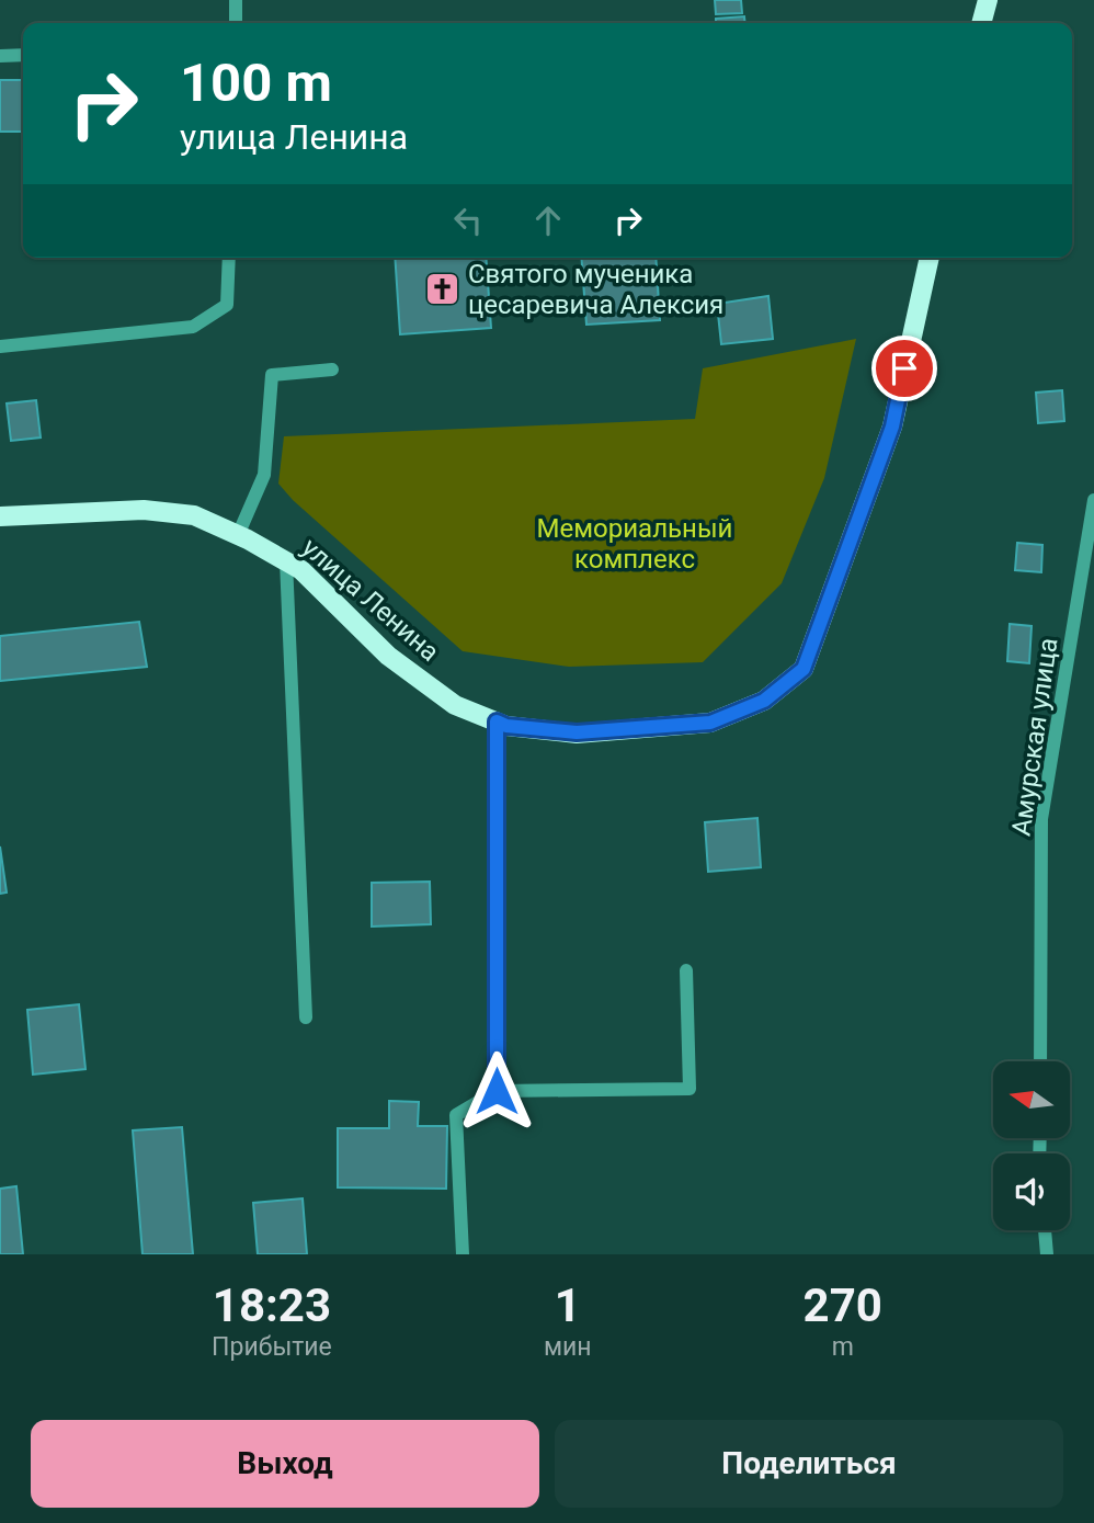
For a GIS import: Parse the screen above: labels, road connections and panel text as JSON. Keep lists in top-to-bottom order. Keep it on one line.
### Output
{"streets":{"main road":["улица Ленина"],"street":["Амурская улица"]},"parks":["Мемориальный комплекс"],"places":{"church":["Святого мученика цесаревича Алексия"]},"north":"left","page":{"turn":["100 m","улица Ленина"],"eta":["18:23","Прибытие","1","мин","270","m"],"buttons":["Выход","Поделиться"]}}
